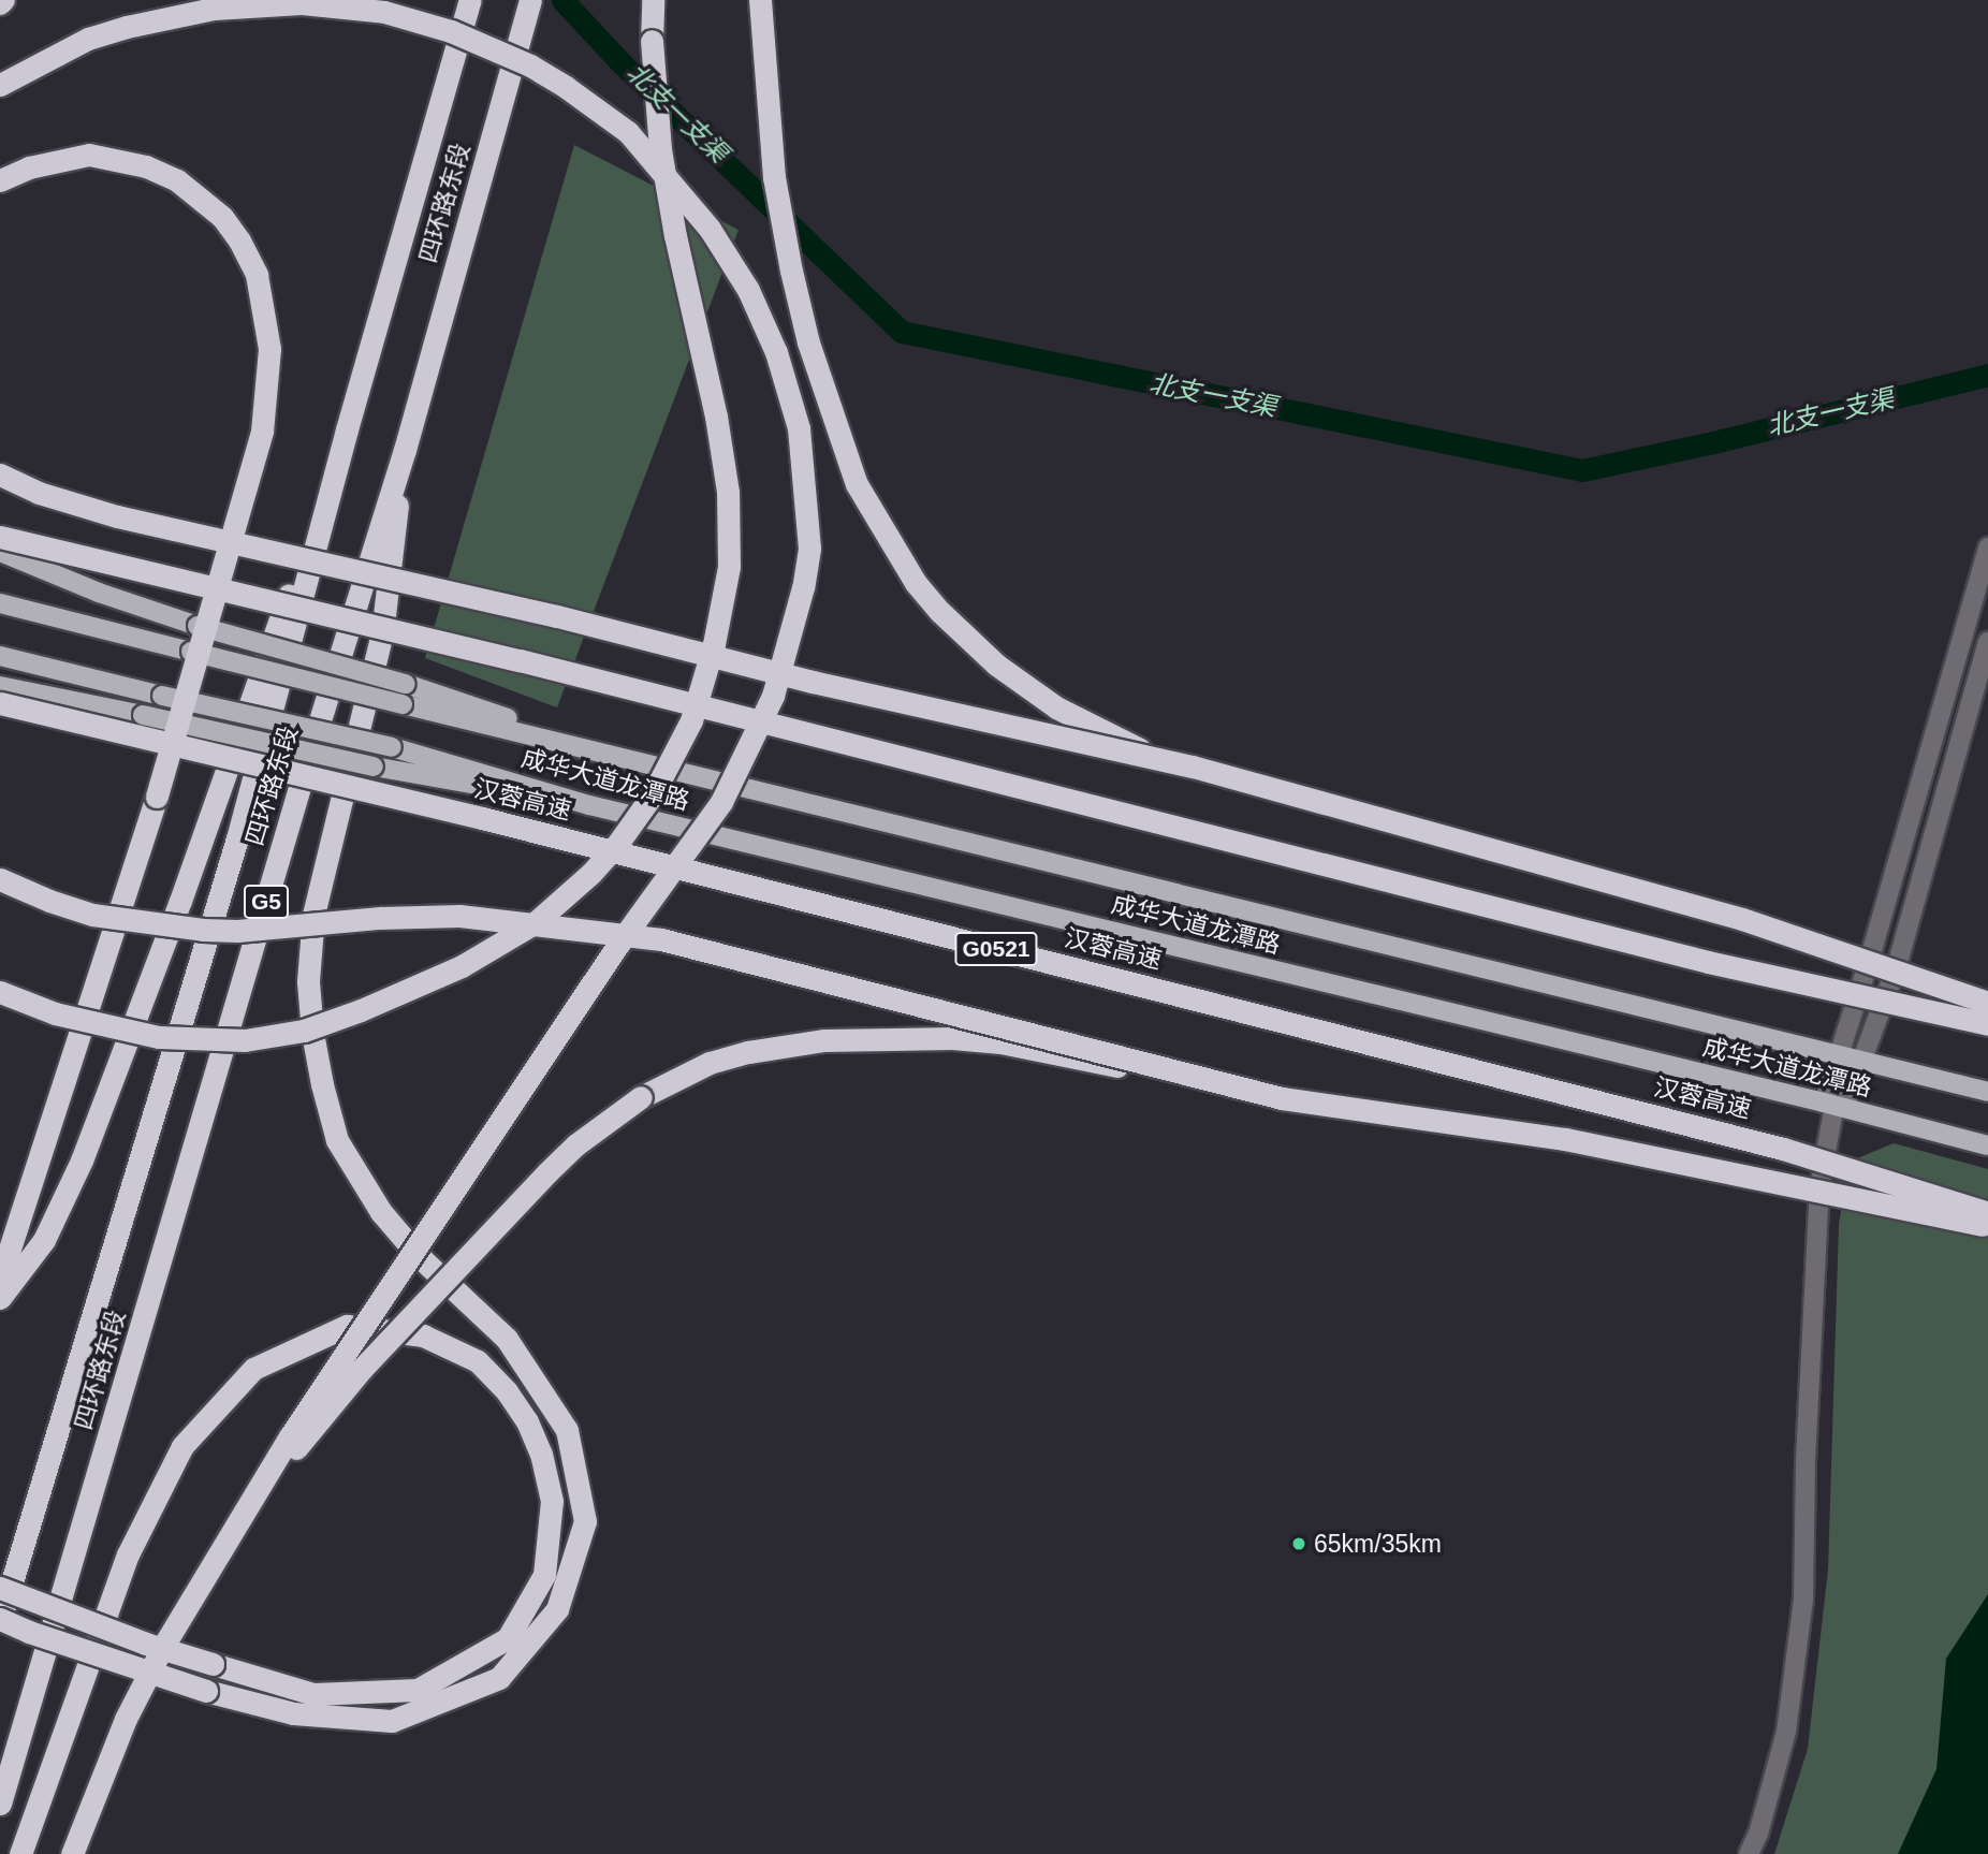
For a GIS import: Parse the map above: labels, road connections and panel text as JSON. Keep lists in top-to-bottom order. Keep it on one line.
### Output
{"streets":{"highway":["四环路东段","汉蓉高速","G5","G0521"],"main road":["成华大道龙潭路"]},"water":["北支一支渠"],"places":["65km/35km"]}
